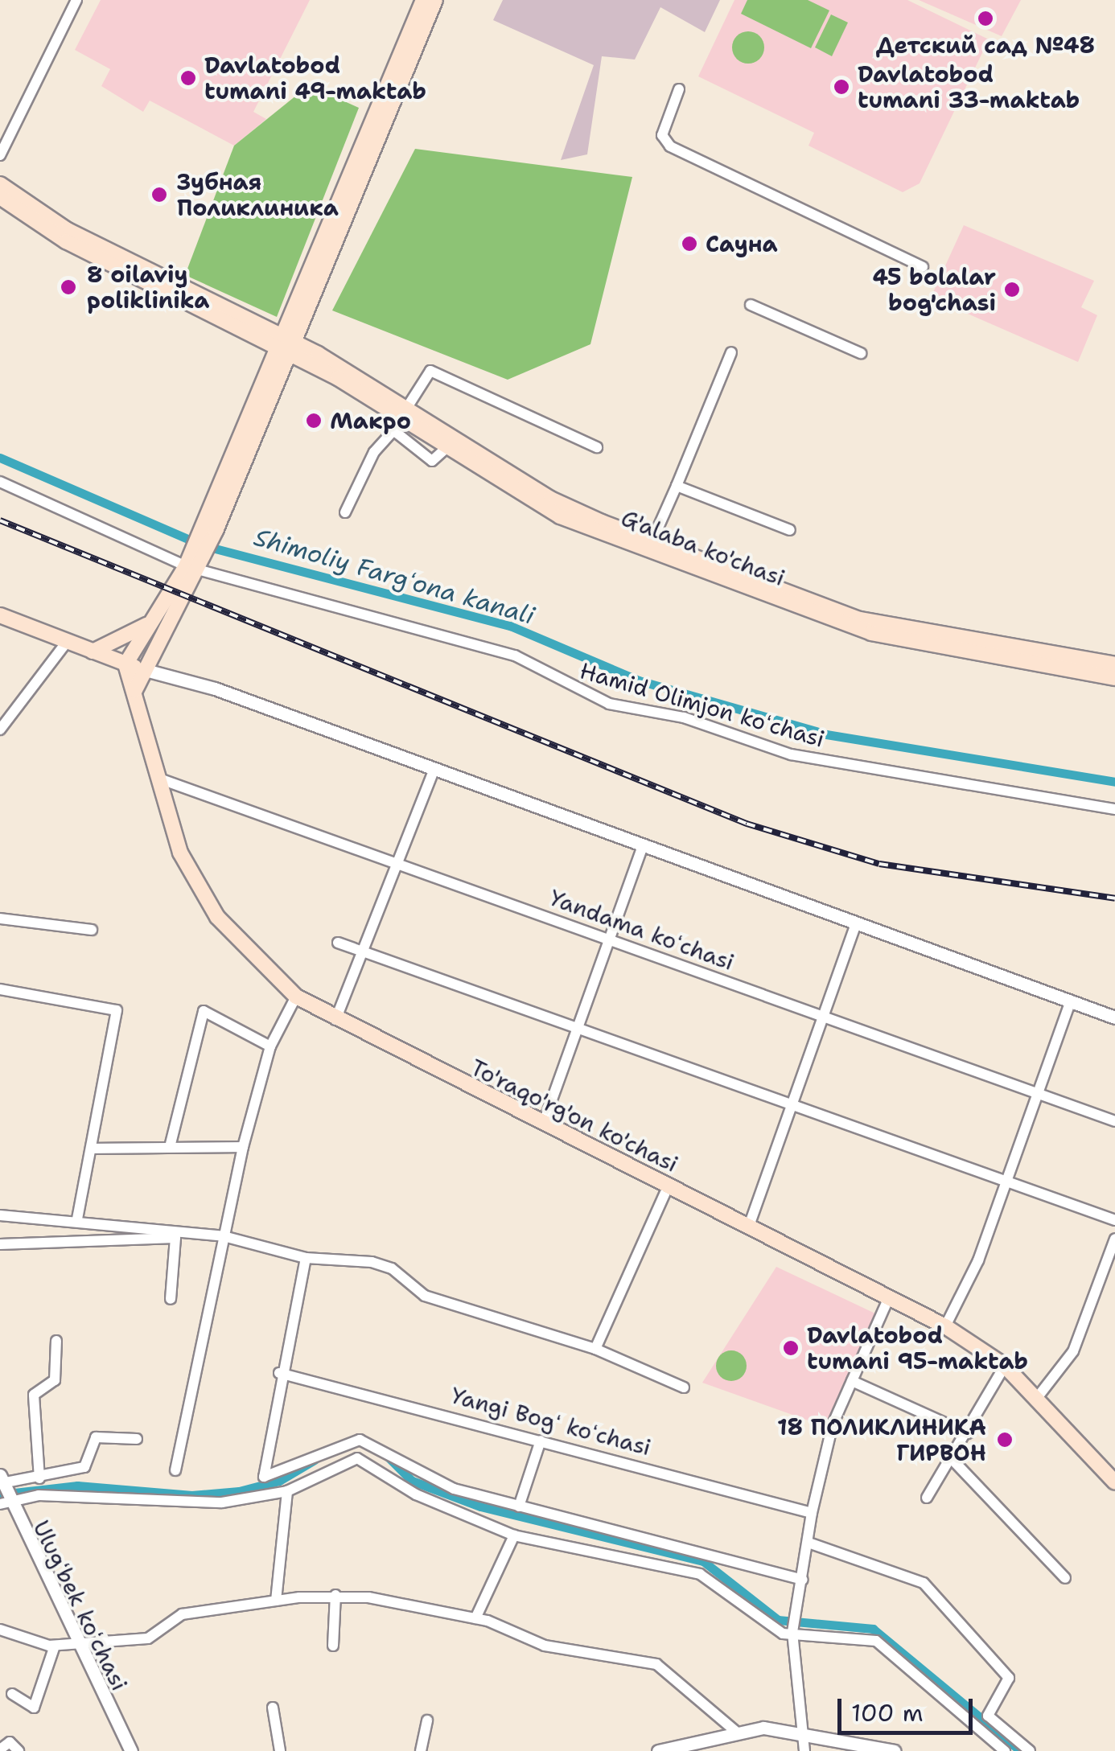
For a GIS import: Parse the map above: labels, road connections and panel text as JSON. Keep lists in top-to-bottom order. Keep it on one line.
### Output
{"streets":{"main road":["G'alaba ko'chasi","To'raqo'rg'on ko'chasi"],"street":["Hamid Olimjon koʻchasi","Yandama koʻchasi","Yangi Bogʻ koʻchasi","Ulugʻbek koʻchasi"]},"crossings":[["Yandama koʻchasi","To'raqo'rg'on ko'chasi"]],"water":["Shimoliy Fargʻona kanali"],"places":["Детский сад №48","Davlatobod tumani 49-maktab","Davlatobod tumani 33-maktab","Зубная Поликлиника","Сауна","8 oilaviy poliklinika","45 bolalar bog'chasi","Макро","Davlatobod tumani 95-maktab","18 ПОЛИКЛИНИКА ГИРВОН"],"scale_bar":"100 m"}
